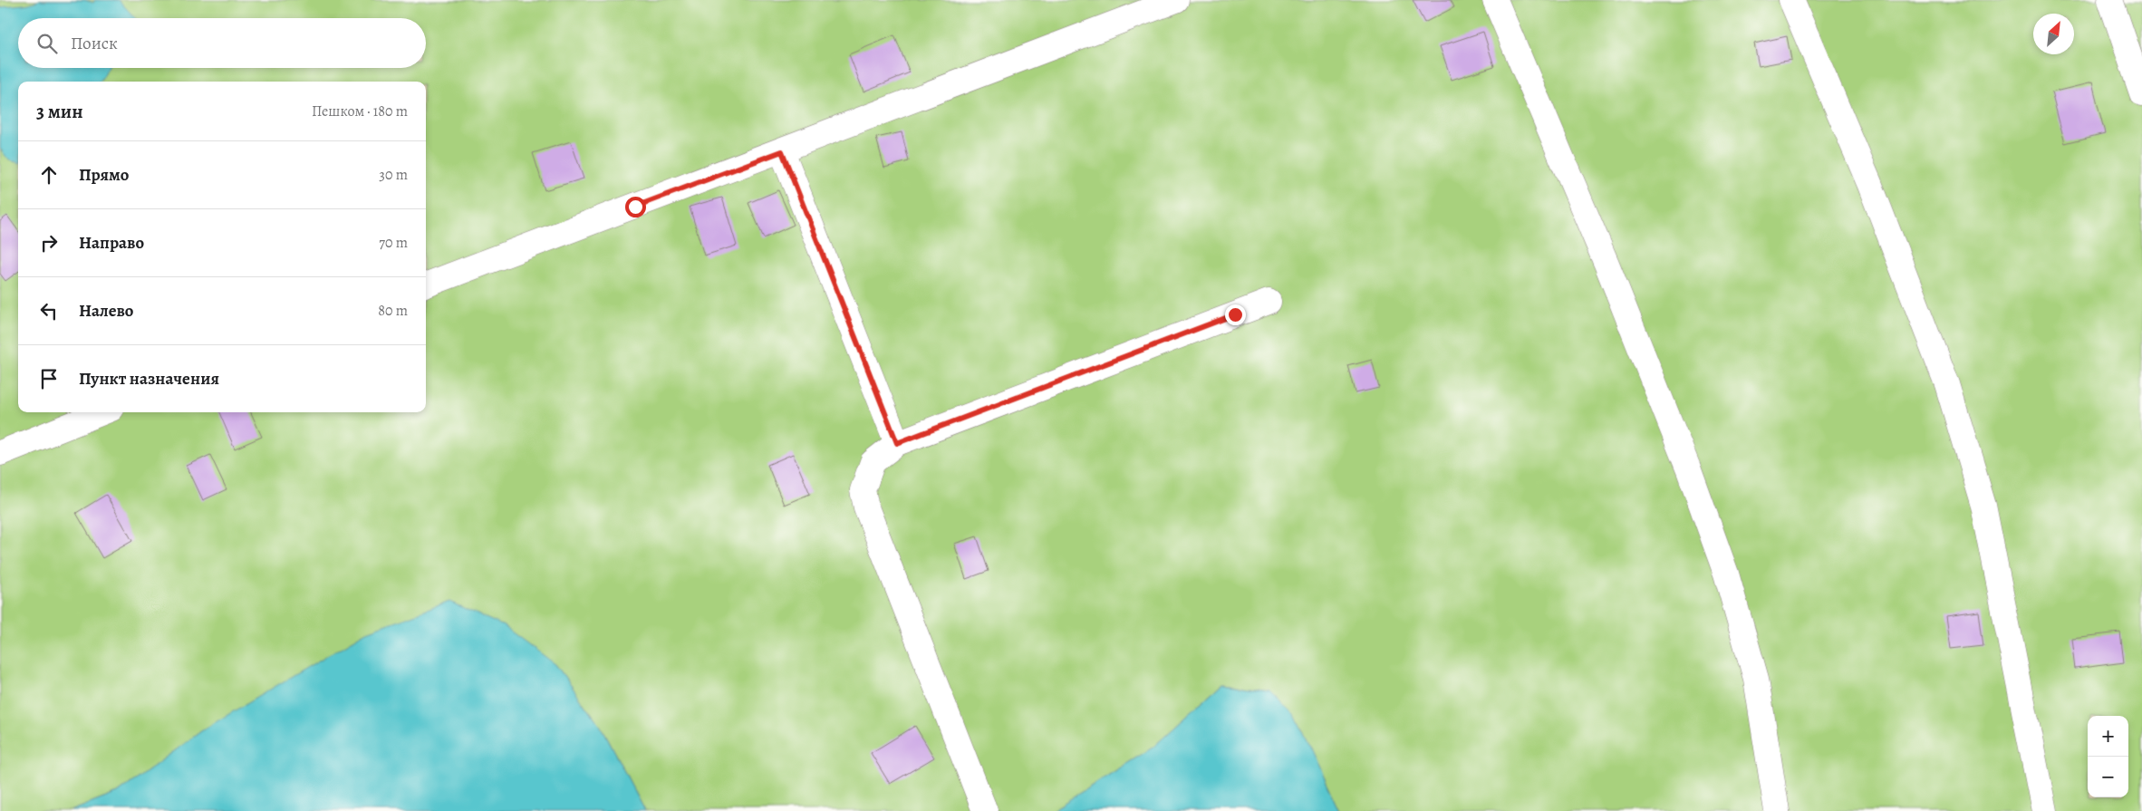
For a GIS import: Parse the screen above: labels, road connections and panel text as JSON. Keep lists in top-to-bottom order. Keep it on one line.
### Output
{"north":"top right","page":{"search":"Поиск","heading":["3 мин","Пешком · 180 m"],"list":[["Прямо","30 m"],["Направо","70 m"],["Налево","80 m"],"Пункт назначения"],"map_buttons":["+","−"]}}
